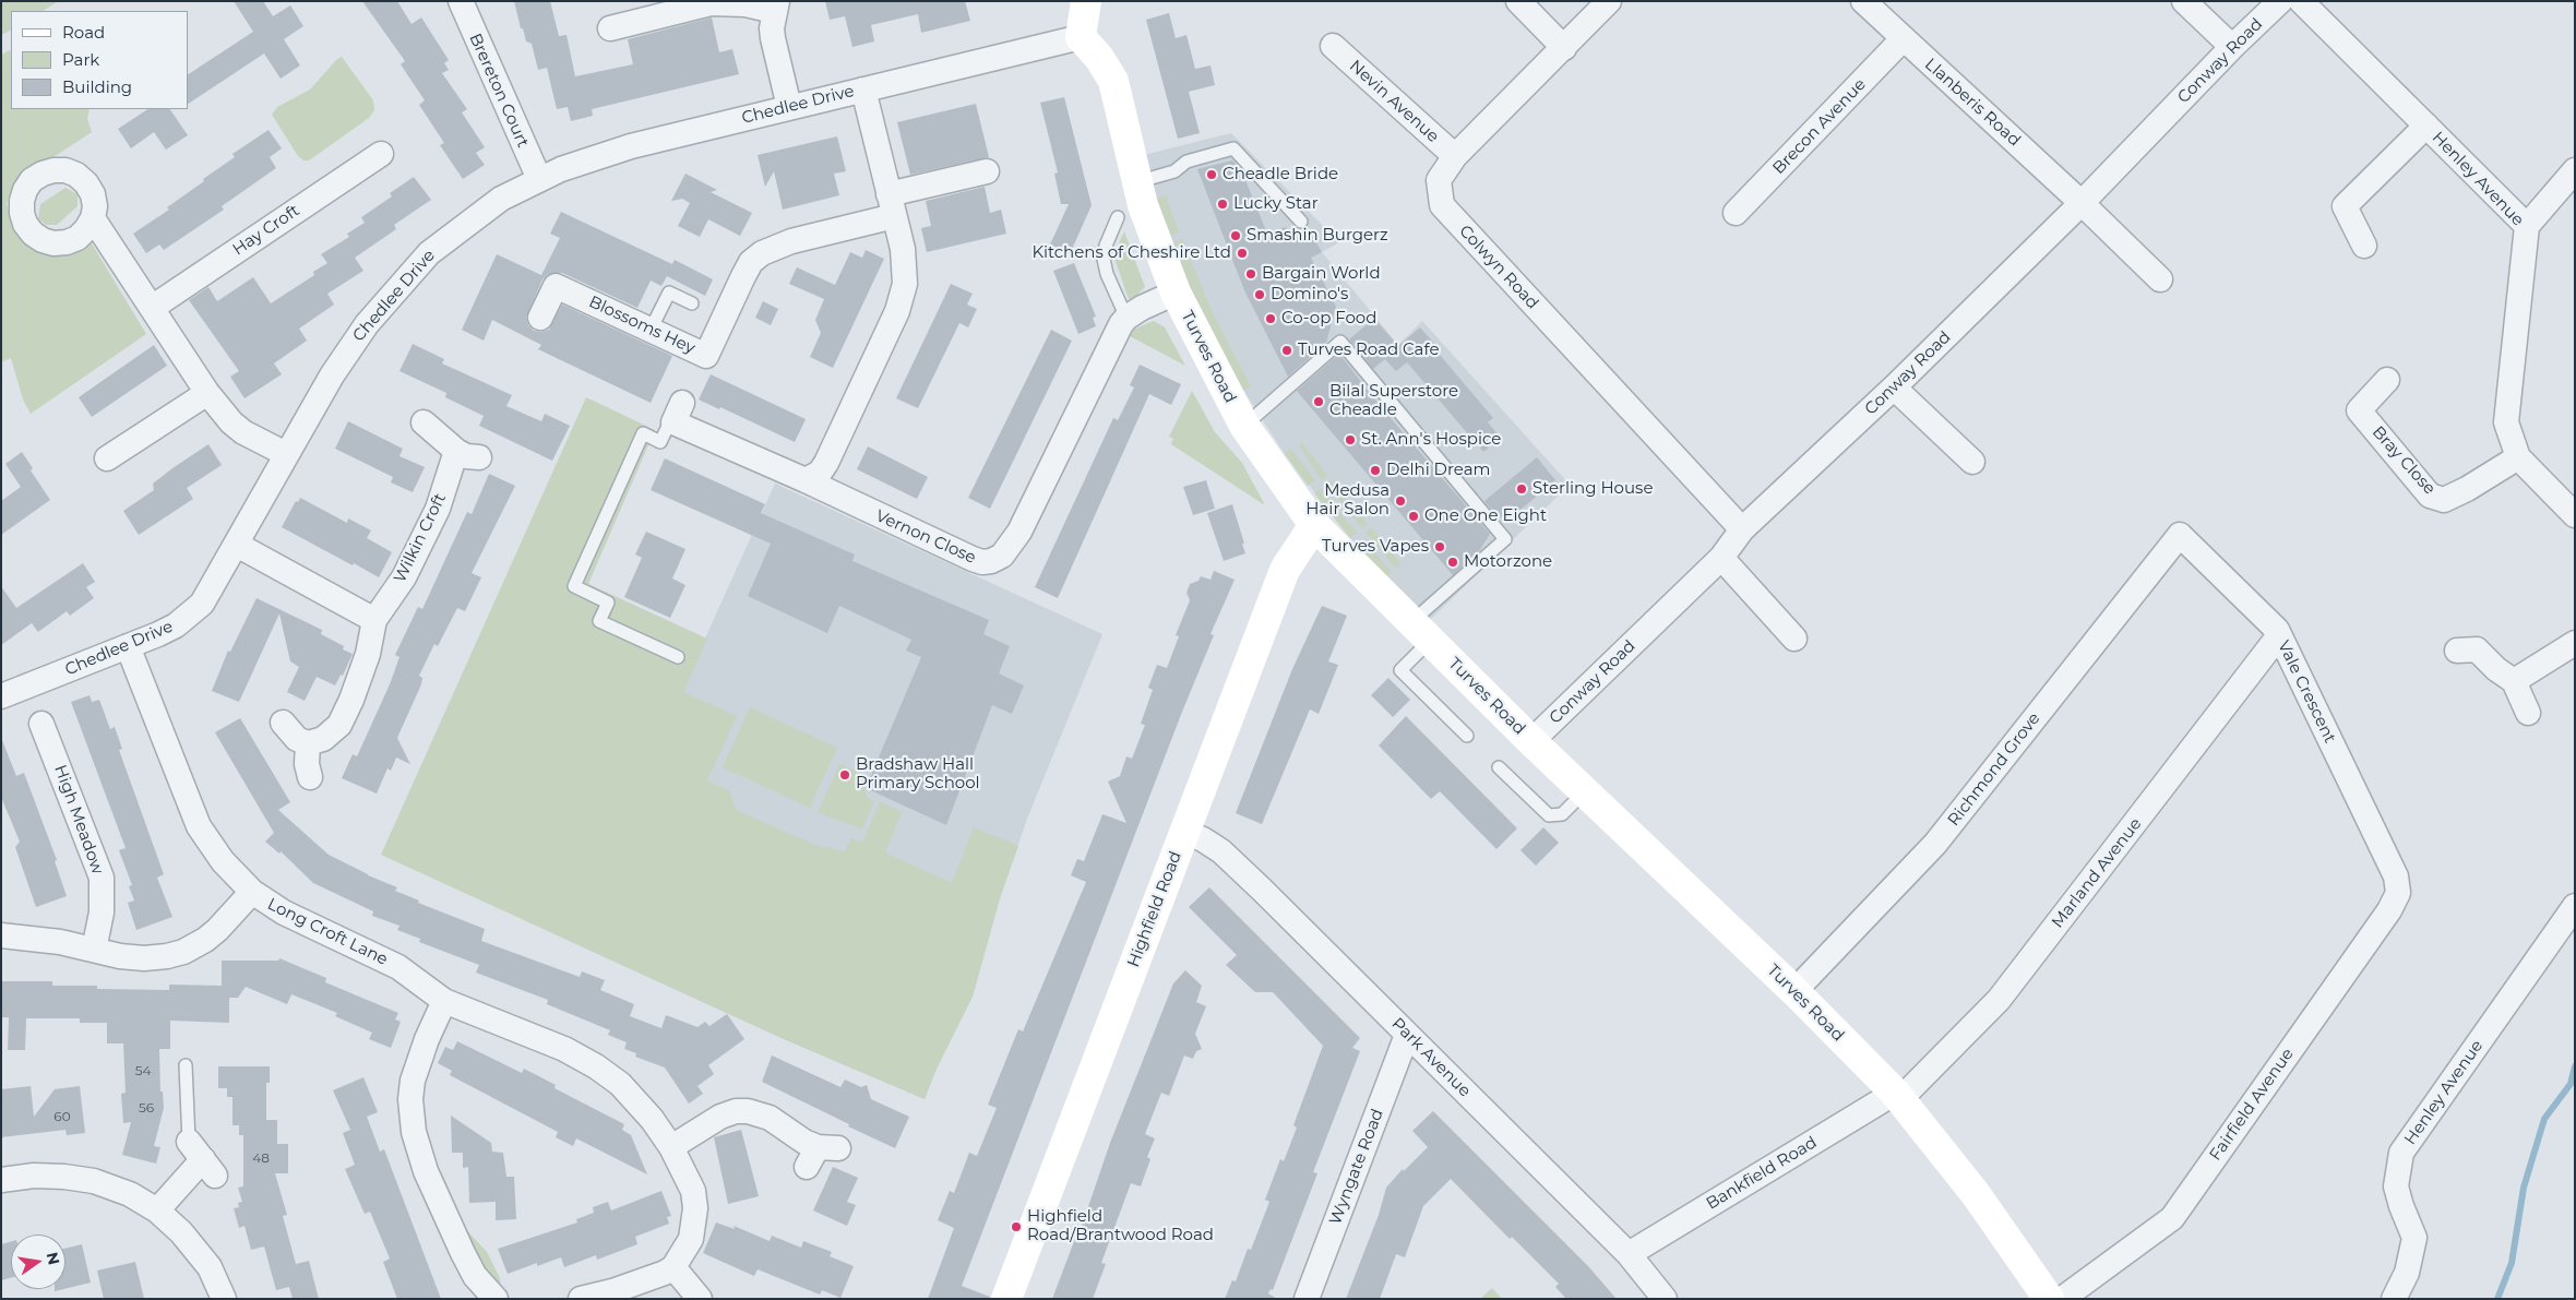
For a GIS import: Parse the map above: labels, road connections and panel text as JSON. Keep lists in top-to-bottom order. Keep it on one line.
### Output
{"streets":{"street":["Conway Road","Brereton Court","Nevin Avenue","Llanberis Road","Chedlee Drive","Brecon Avenue","Henley Avenue","Hay Croft","Colwyn Road","Blossoms Hey","Turves Road","Bray Close","Vernon Close","Wilkin Croft","Vale Crescent","Richmond Grove","High Meadow","Marland Avenue","Highfield Road","Long Croft Lane","Park Avenue","Fairfield Avenue","Wyngate Road","Bankfield Road"]},"crossings":[["Conway Road","Llanberis Road"],["Conway Road","Colwyn Road"],["Conway Road","Turves Road"],["Brereton Court","Chedlee Drive"],["Nevin Avenue","Colwyn Road"],["Llanberis Road","Brecon Avenue"],["Chedlee Drive","Turves Road"],["Chedlee Drive","Long Croft Lane"],["Henley Avenue","Bray Close"],["Turves Road","Richmond Grove"],["Turves Road","Marland Avenue"],["Turves Road","Highfield Road"],["Turves Road","Bankfield Road"],["Vale Crescent","Richmond Grove"],["Vale Crescent","Marland Avenue"],["Vale Crescent","Fairfield Avenue"],["Marland Avenue","Bankfield Road"],["Highfield Road","Park Avenue"],["Park Avenue","Wyngate Road"],["Park Avenue","Bankfield Road"]],"places":["Cheadle Bride","Lucky Star","Smashin Burgerz","Kitchens of Cheshire Ltd","Bargain World","Domino's","Co-op Food","Turves Road Cafe","Bilal Superstore Cheadle","St. Ann's Hospice","Delhi Dream","Sterling House","Medusa Hair Salon","One One Eight","Turves Vapes","Motorzone","Bradshaw Hall Primary School","Highfield Road/Brantwood Road"],"house_numbers":["54","56","60","48"],"legend":["Road","Park","Building"],"north":"right"}
